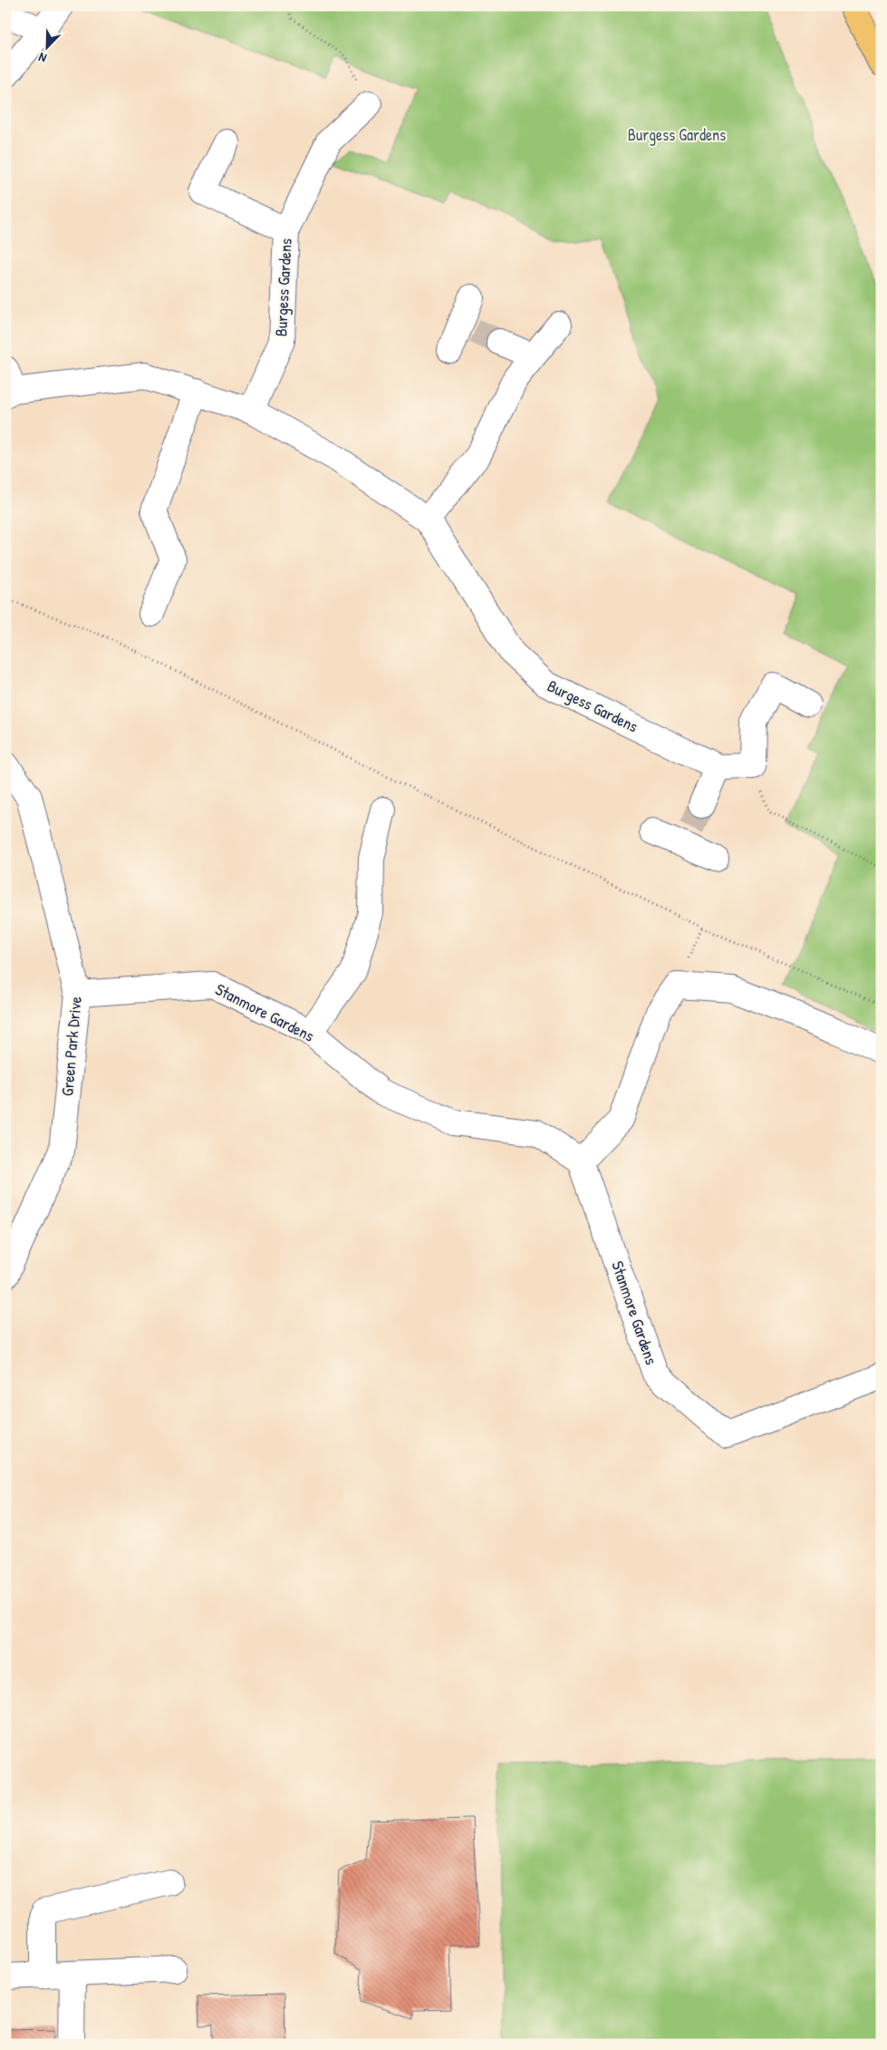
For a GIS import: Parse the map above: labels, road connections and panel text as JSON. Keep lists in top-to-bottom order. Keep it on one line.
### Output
{"streets":{"street":["Burgess Gardens","Stanmore Gardens","Green Park Drive"]},"crossings":[["Stanmore Gardens","Green Park Drive"]],"parks":["Burgess Gardens"],"north":"bottom left"}
